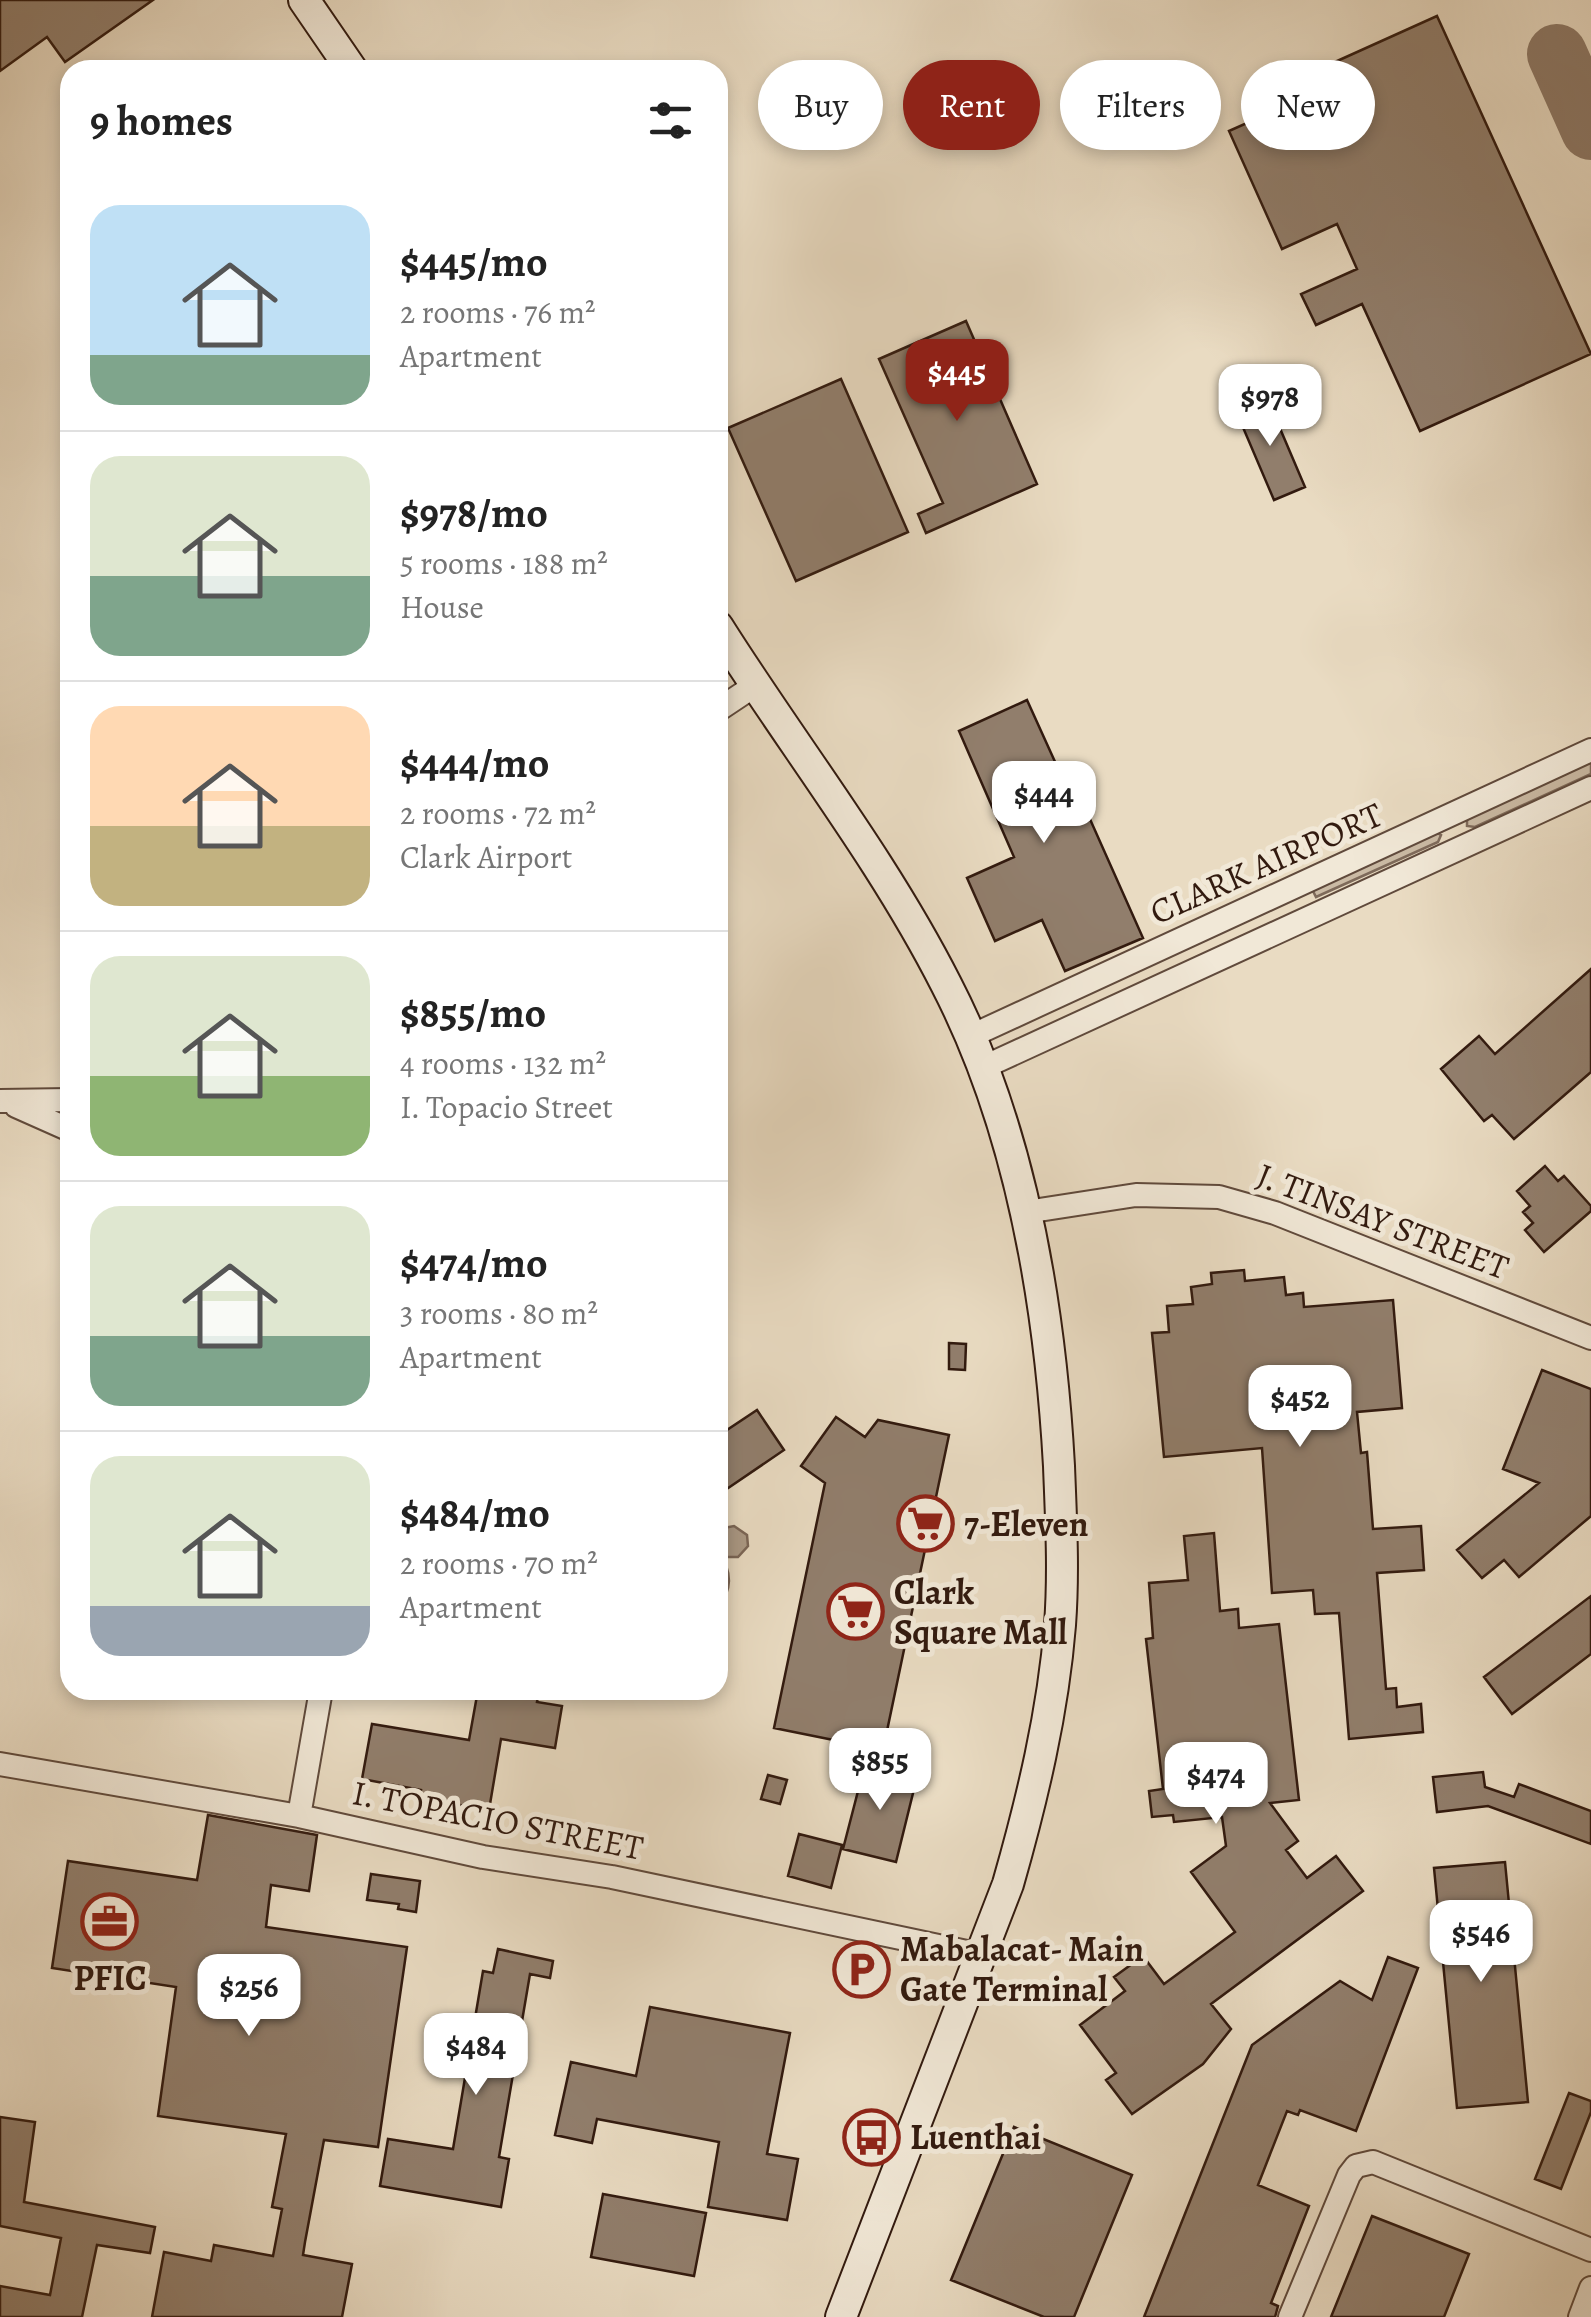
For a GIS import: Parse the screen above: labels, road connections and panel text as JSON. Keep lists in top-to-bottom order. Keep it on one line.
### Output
{"streets":{"street":["CLARK AIRPORT","J. TINSAY STREET","I. TOPACIO STREET"]},"places":{"supermarket":["7-Eleven","Clark Square Mall"],"office":["PFIC"],"parking":["Mabalacat- Main Gate Terminal"],"bus stop":["Luenthai"]},"page":{"chip":["Buy","Rent","Filters","New"],"heading":"9 homes","list":[{"name":"$445/mo","note":"2 rooms · 76 m² · Apartment"},{"name":"$978/mo","note":"5 rooms · 188 m² · House"},{"name":"$444/mo","note":"2 rooms · 72 m² · Clark Airport"},{"name":"$855/mo","note":"4 rooms · 132 m² · I. Topacio Street"},{"name":"$474/mo","note":"3 rooms · 80 m² · Apartment"},{"name":"$484/mo","note":"2 rooms · 70 m² · Apartment"}],"price":["$445","$978","$444","$452","$855","$474","$546","$256","$484"]}}
